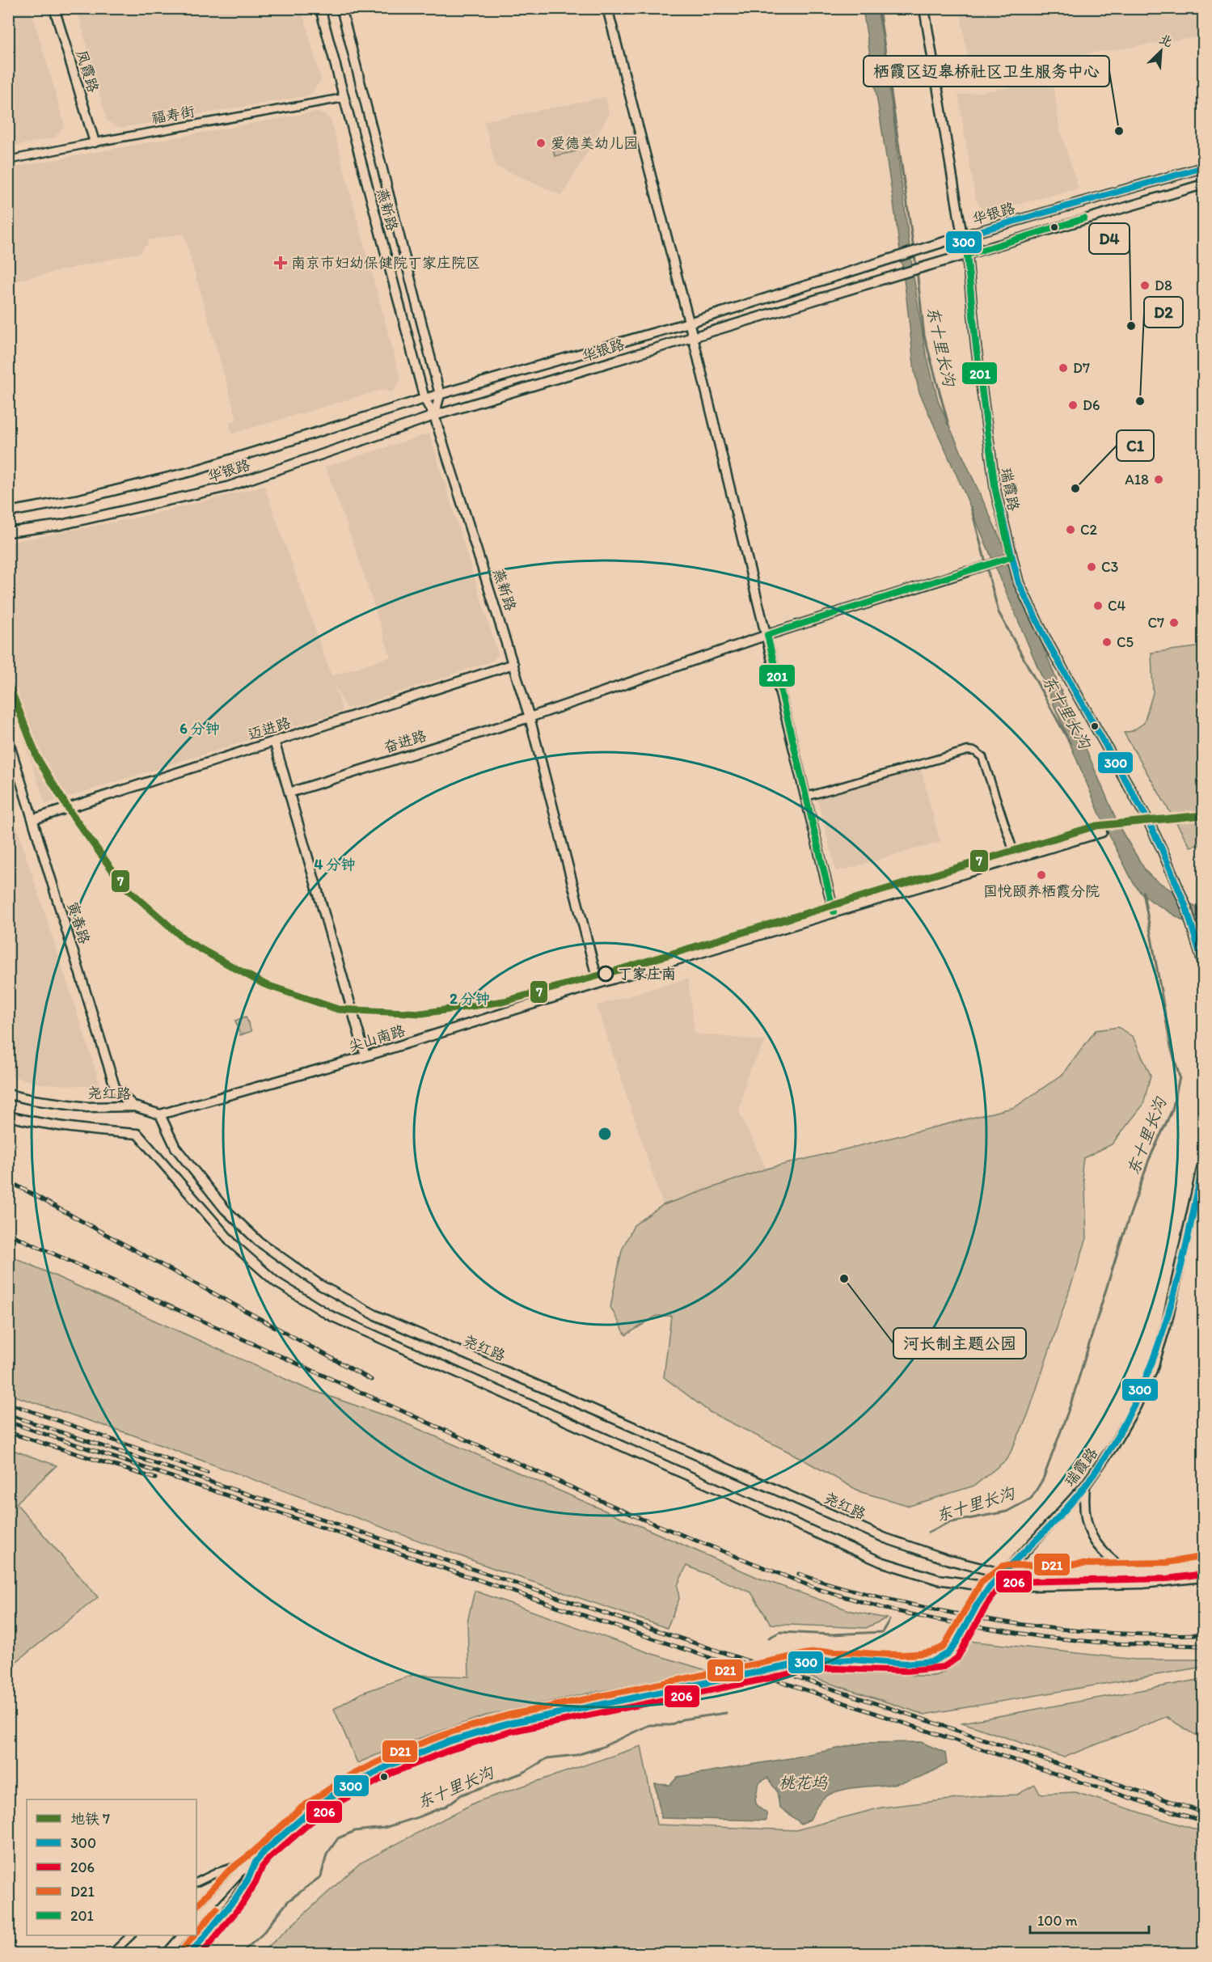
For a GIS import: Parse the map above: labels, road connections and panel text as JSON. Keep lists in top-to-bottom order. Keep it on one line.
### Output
{"streets":{"street":["凤霞路","福寿街","燕新路","华银路","瑞霞路","迈进路","奋进路","寅春路","尖山南路","尧红路"]},"crossings":[["凤霞路","福寿街"],["福寿街","燕新路"],["燕新路","华银路"],["燕新路","迈进路"],["燕新路","奋进路"],["燕新路","尖山南路"],["华银路","瑞霞路"],["瑞霞路","尧红路"],["迈进路","寅春路"],["寅春路","尧红路"],["尖山南路","尧红路"]],"water":["东十里长沟","桃花坞"],"places":{"other":["栖霞区迈皋桥社区卫生服务中心","爱德美幼儿园","D8","D4","D7","D2","D6","A18","C1","C2","C3","C4","C7","C5","国悦颐养栖霞分院","丁家庄南","河长制主题公园"],"health":["南京市妇幼保健院丁家庄院区"]},"lines":["transit line 300","transit line 201","metro line 7","transit line D21","transit line 206"],"legend":["地铁 7","300","206","D21","201"],"scale_bar":"100 m","north":"top right","rings":["6 分钟","4 分钟","2 分钟"]}
